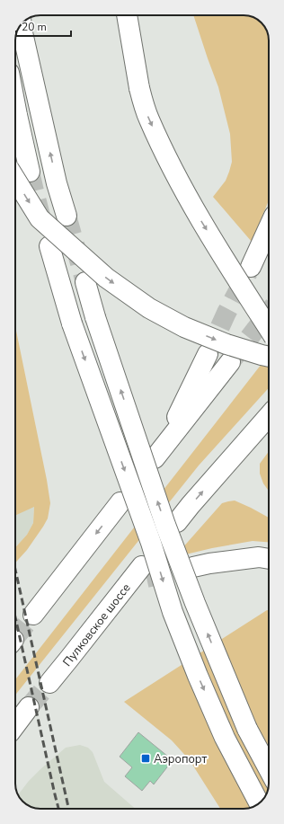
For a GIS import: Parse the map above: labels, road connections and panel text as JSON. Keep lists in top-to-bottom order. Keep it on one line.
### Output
{"streets":{"main road":["Пулковское шоссе"]},"places":{"transit":["Аэропорт"]},"scale_bar":"20 m"}
